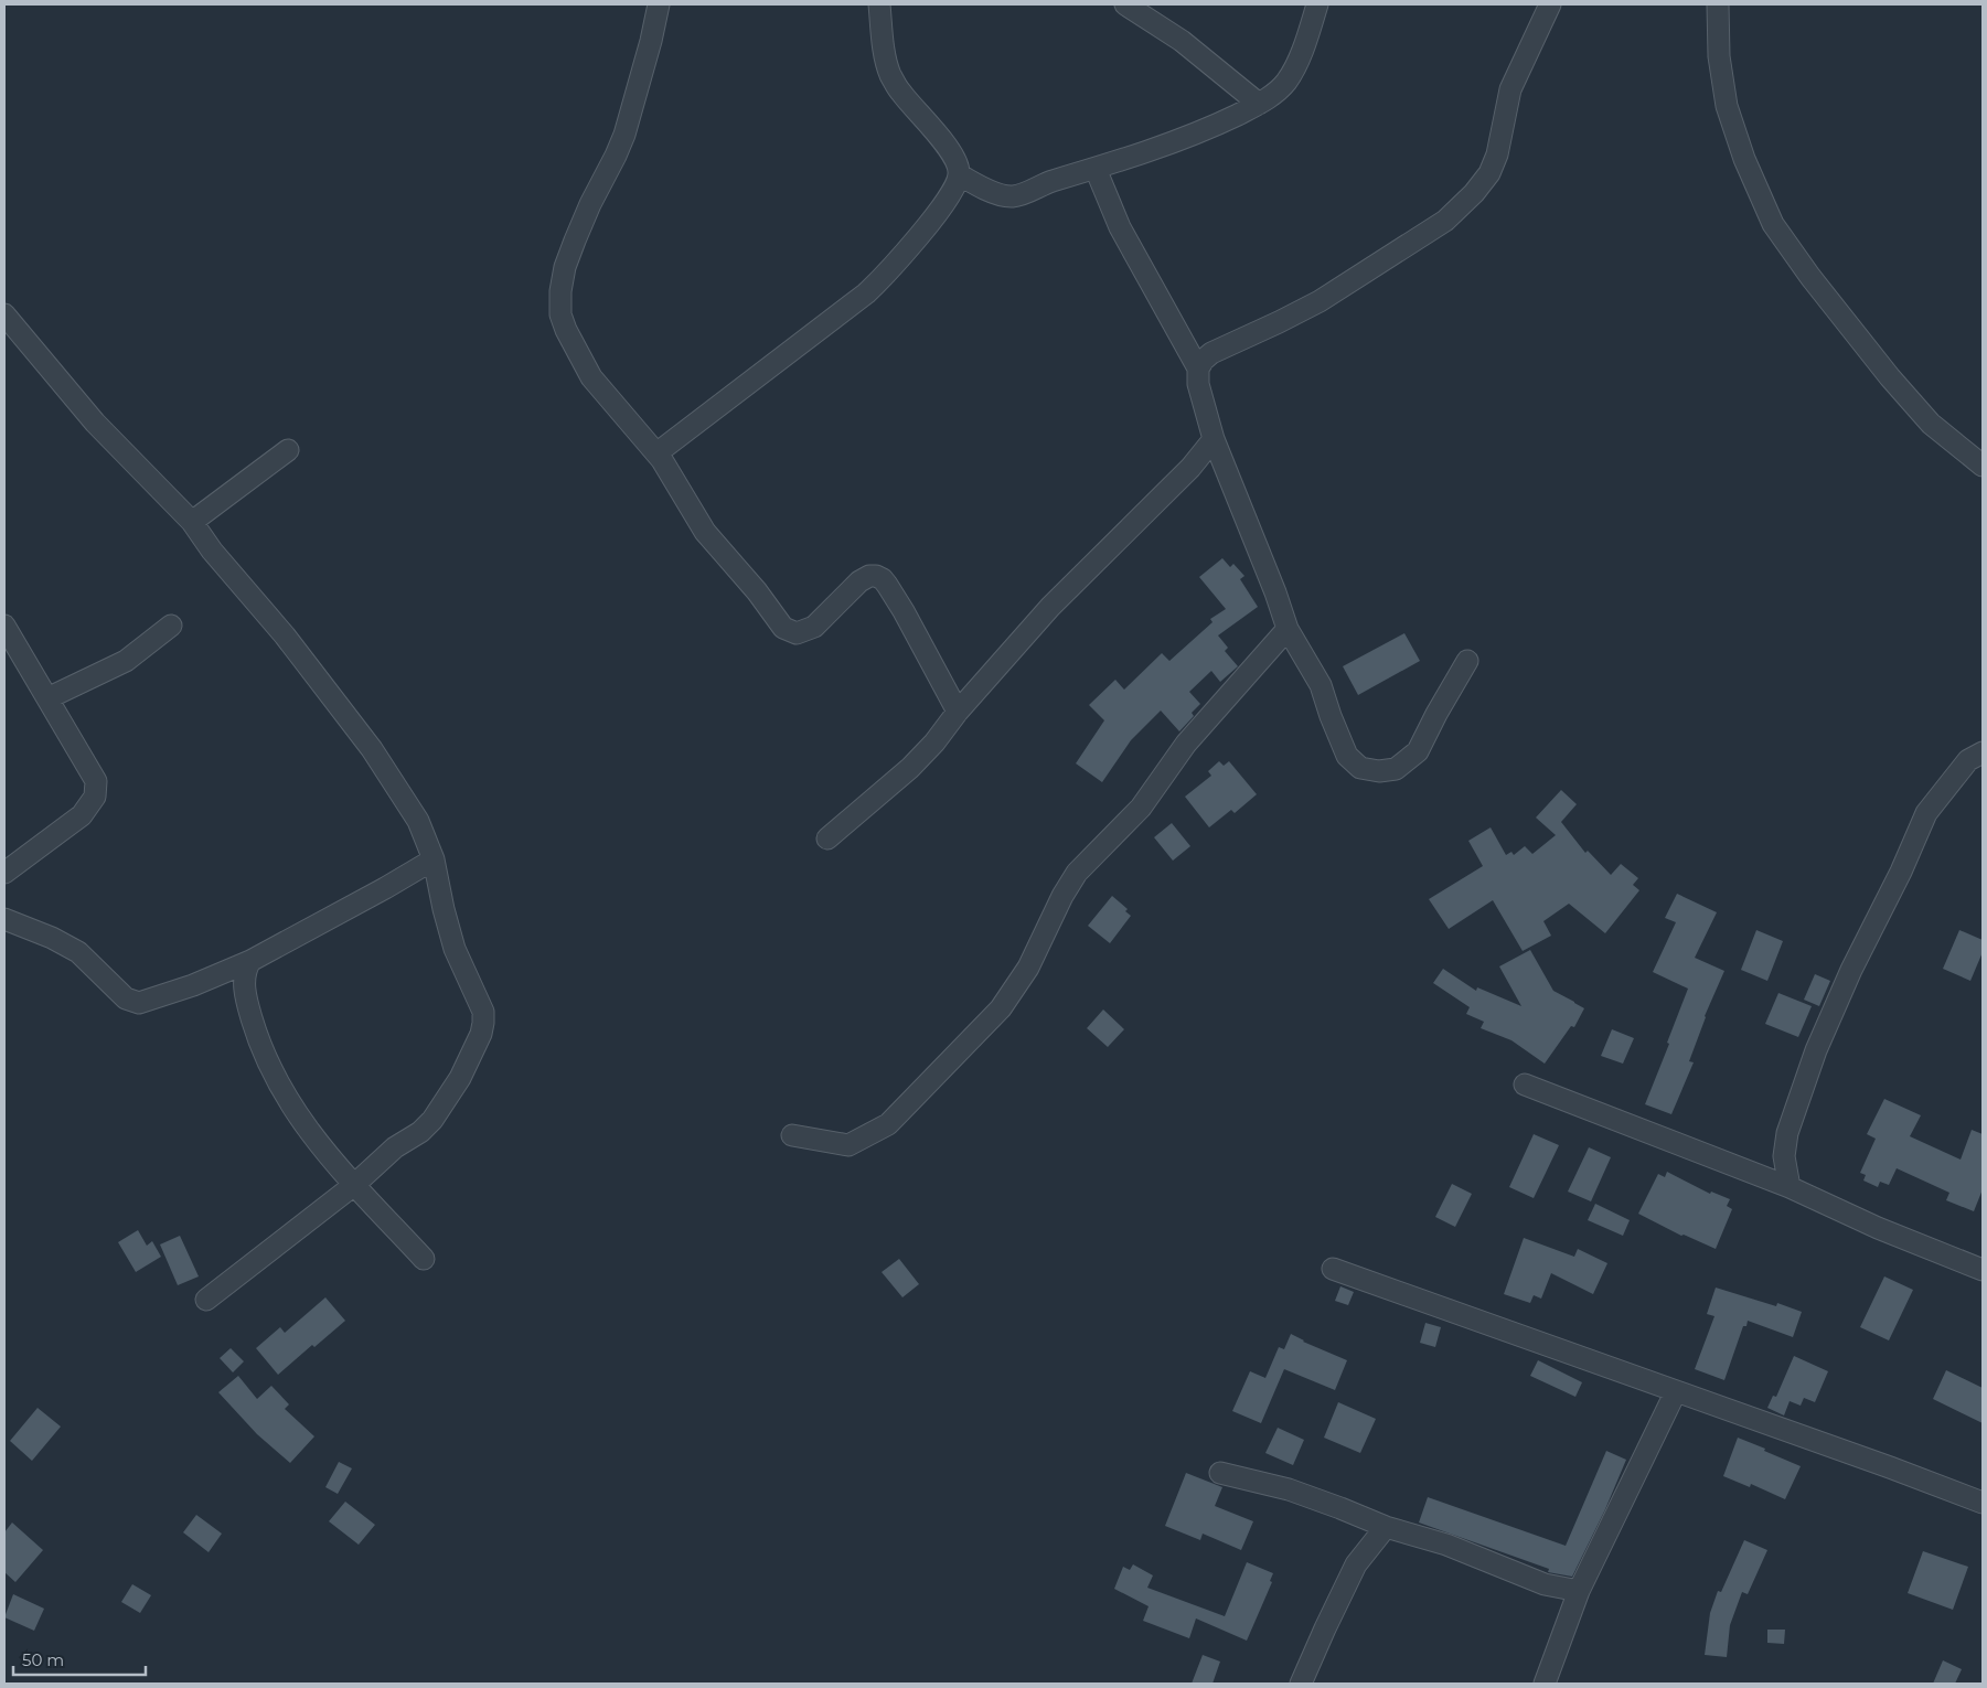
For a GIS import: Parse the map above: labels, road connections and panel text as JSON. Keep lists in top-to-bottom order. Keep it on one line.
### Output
{"scale_bar":"50 m"}
